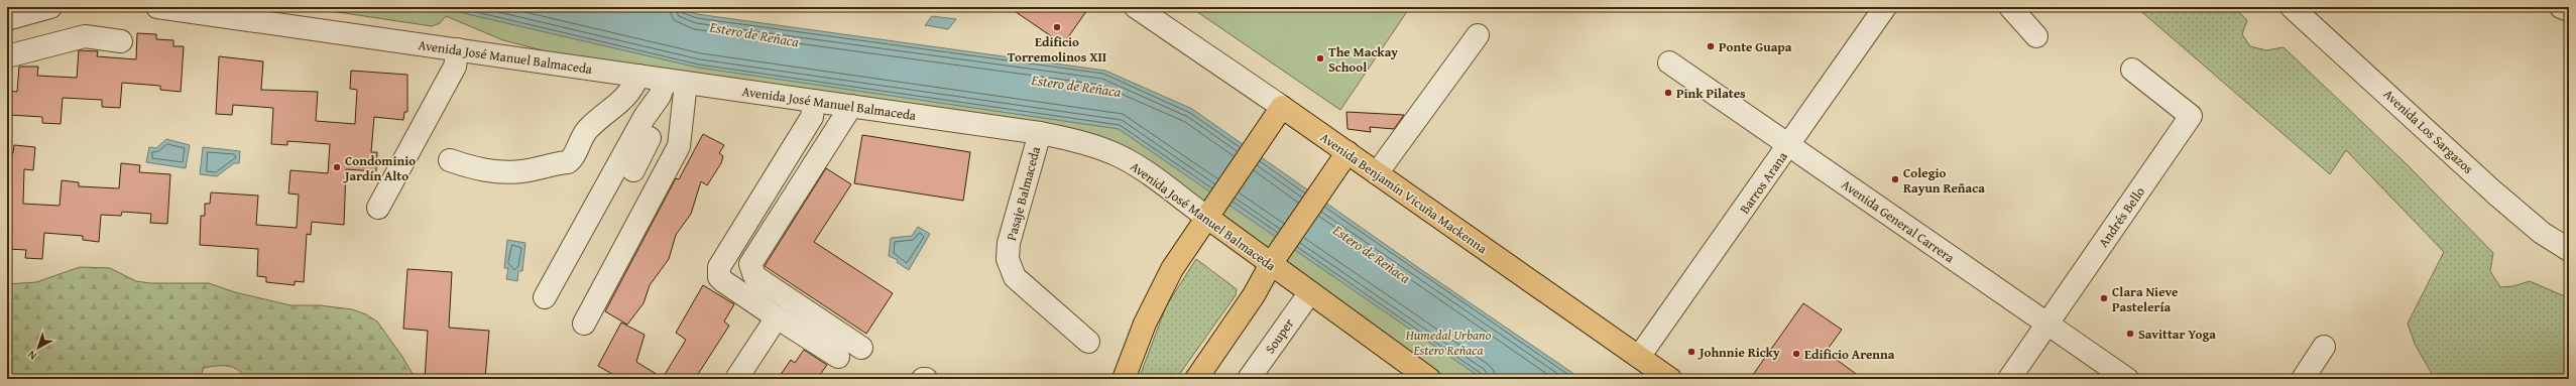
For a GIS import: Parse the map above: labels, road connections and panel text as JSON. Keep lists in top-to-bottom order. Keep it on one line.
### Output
{"streets":{"main road":["Avenida José Manuel Balmaceda","Avenida Benjamín Vicuña Mackenna"],"street":["Avenida Los Sargazos","Barros Arana","Pasaje Balmaceda","Andrés Bello","Avenida General Carrera","Souper"]},"crossings":[["Avenida José Manuel Balmaceda","Pasaje Balmaceda"],["Avenida José Manuel Balmaceda","Souper"],["Barros Arana","Avenida Benjamín Vicuña Mackenna"],["Barros Arana","Avenida General Carrera"],["Andrés Bello","Avenida General Carrera"]],"water":["Estero de Reñaca"],"parks":["Humedal Urbano Estero Reñaca"],"places":["Edificio Torremolinos XII","Ponte Guapa","The Mackay School","Pink Pilates","Condominio Jardín Alto","Colegio Rayun Reñaca","Clara Nieve Pastelería","Savittar Yoga","Johnnie Ricky","Edificio Arenna"],"north":"bottom left"}
